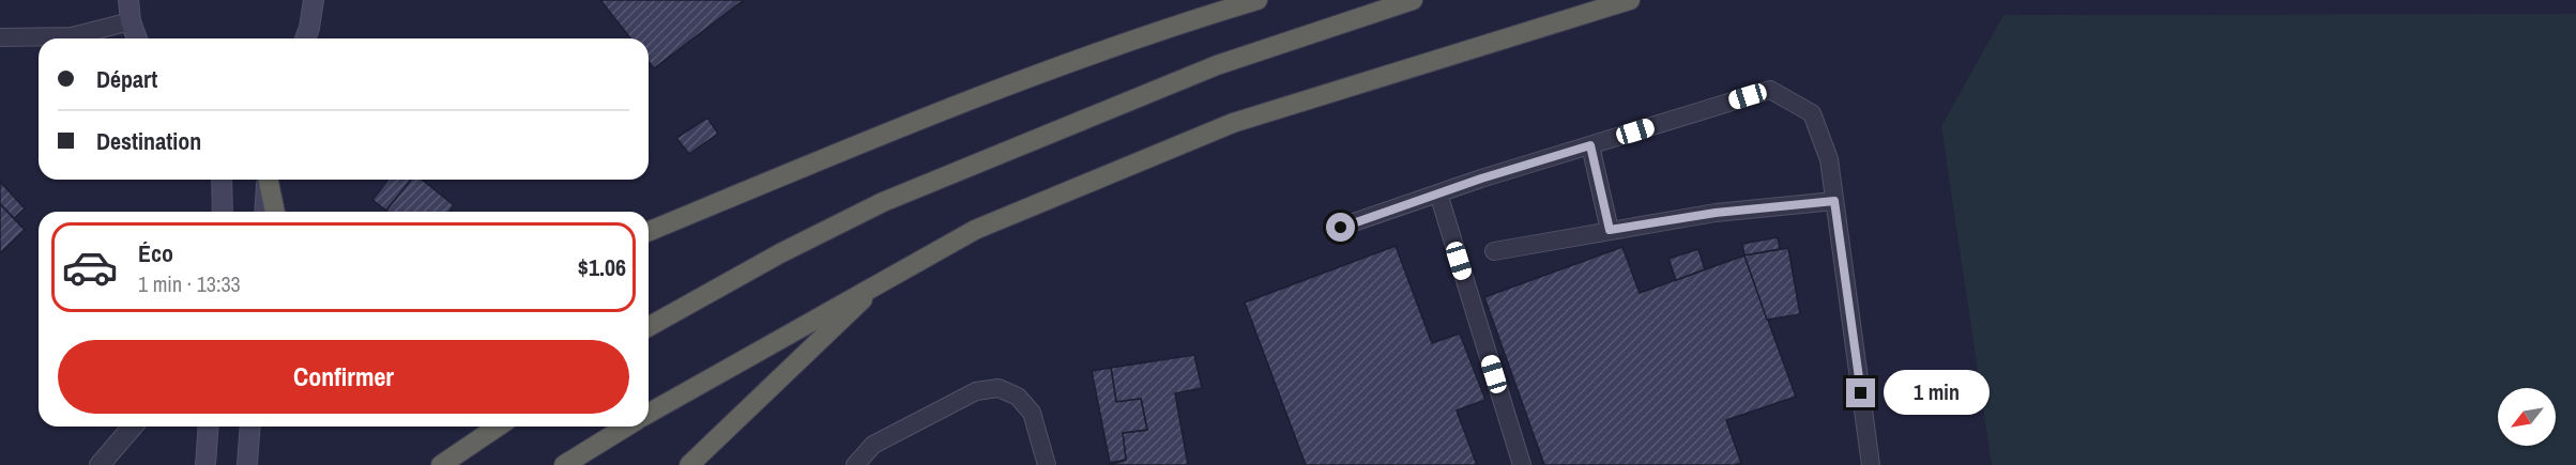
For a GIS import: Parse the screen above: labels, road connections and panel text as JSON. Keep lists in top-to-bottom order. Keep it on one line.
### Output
{"north":"bottom left","page":{"banner":["Départ","Destination"],"list":[{"name":"Éco","note":"1 min · 13:33","value":"$1.06"}],"buttons":"Confirmer","bubble":"1 min"}}
